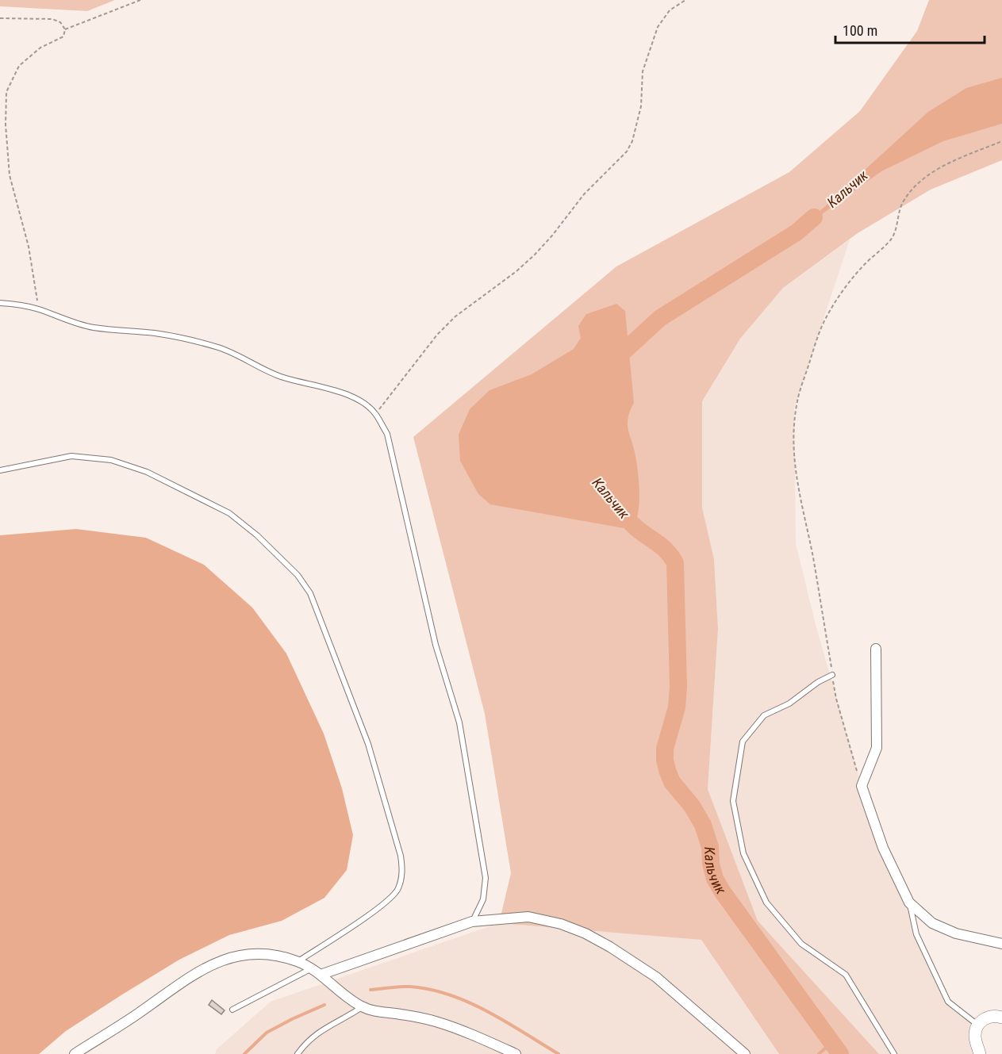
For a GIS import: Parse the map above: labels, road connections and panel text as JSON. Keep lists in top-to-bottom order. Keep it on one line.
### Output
{"water":["Кальчик"],"scale_bar":"100 m"}
